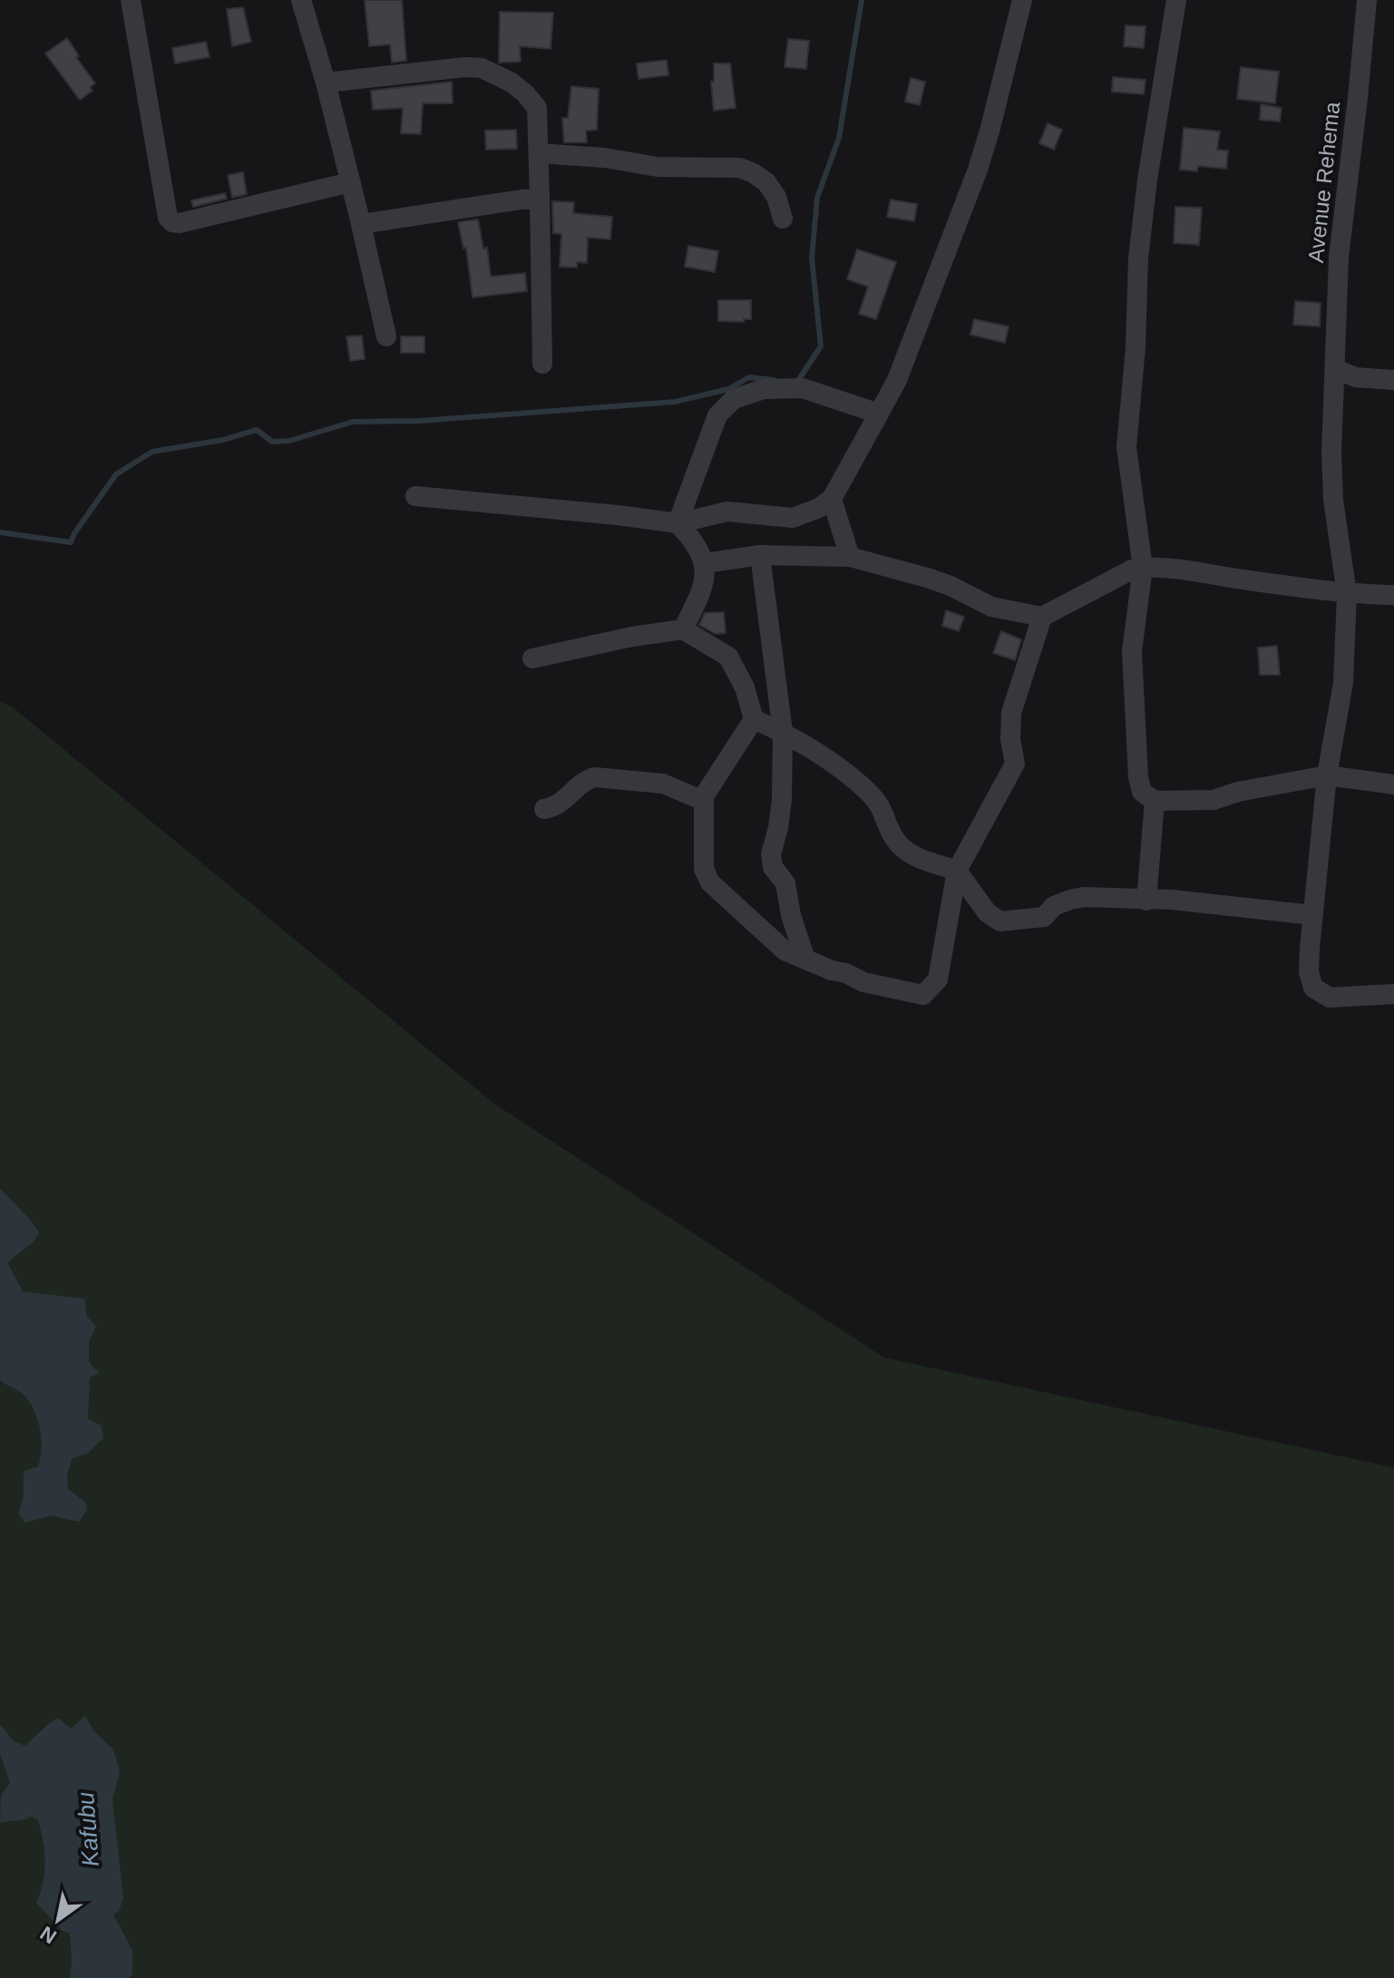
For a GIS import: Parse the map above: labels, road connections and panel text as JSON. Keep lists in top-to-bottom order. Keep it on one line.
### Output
{"streets":{"street":["Avenue Rehema"]},"water":["Kafubu"],"north":"bottom left"}
